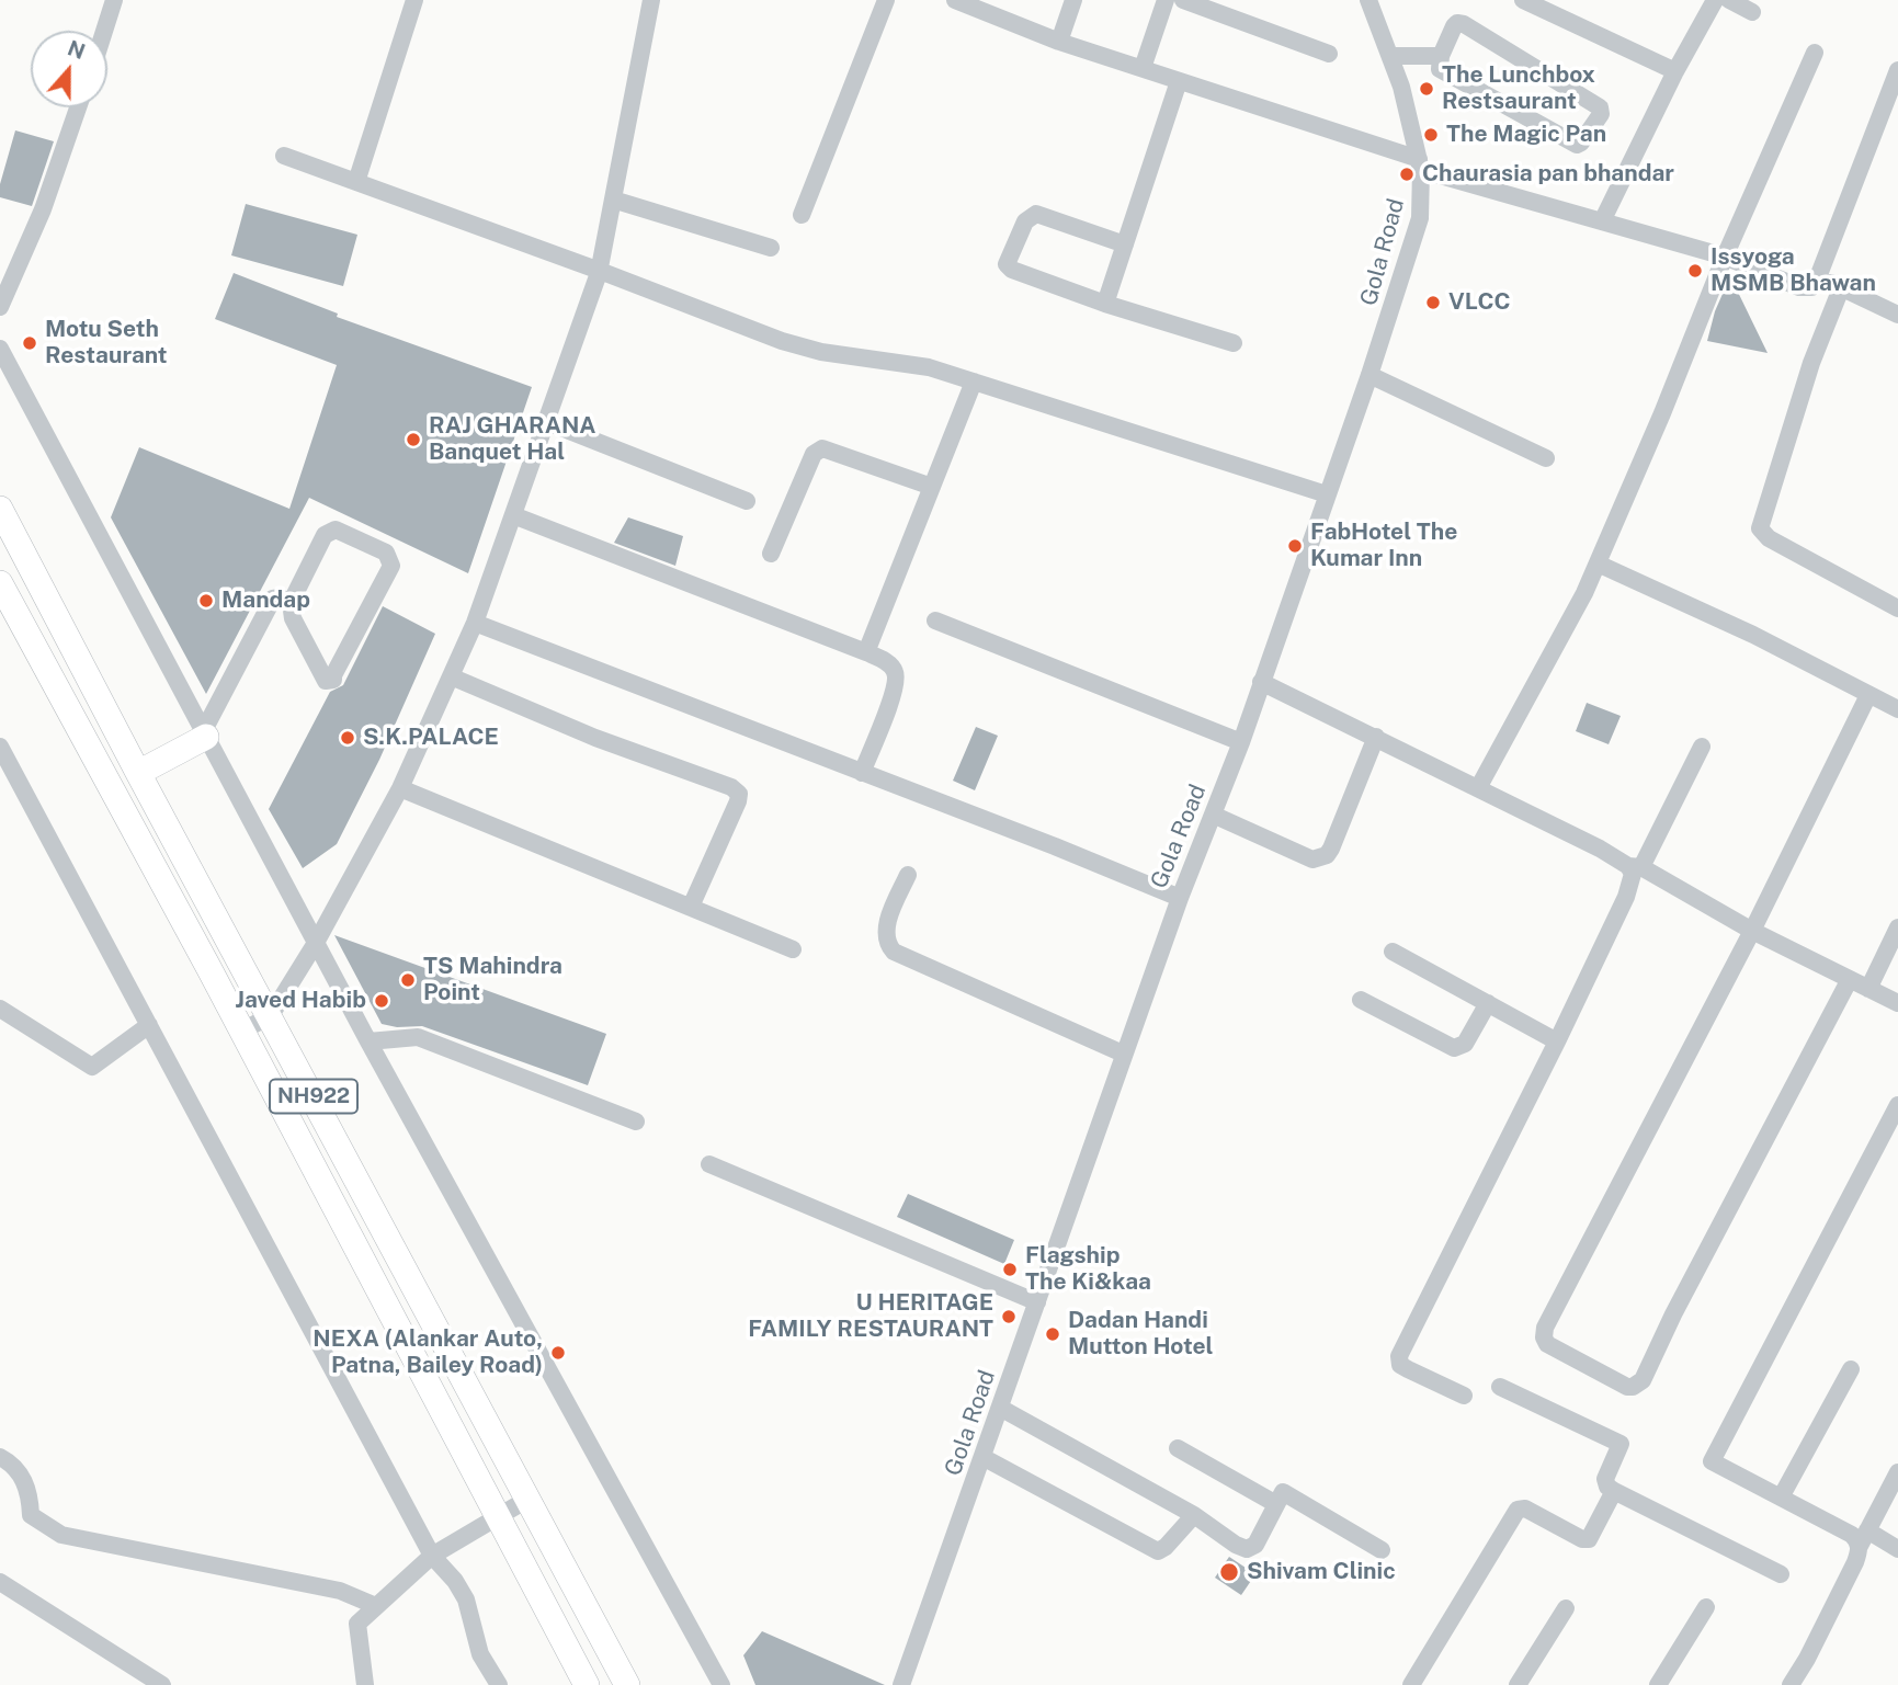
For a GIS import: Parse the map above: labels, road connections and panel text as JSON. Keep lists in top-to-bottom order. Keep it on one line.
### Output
{"streets":{"highway":["NH922"],"street":["Gola Road"]},"places":["The Lunchbox Restsaurant","The Magic Pan","Chaurasia pan bhandar","Issyoga MSMB Bhawan","VLCC","Motu Seth Restaurant","RAJ GHARANA Banquet Hal","FabHotel The Kumar Inn","Mandap","S.K.PALACE","TS Mahindra Point","Javed Habib","Flagship The Ki&kaa","U HERITAGE FAMILY RESTAURANT","Dadan Handi Mutton Hotel","NEXA (Alankar Auto, Patna, Bailey Road)","Shivam Clinic"],"north":"top"}
